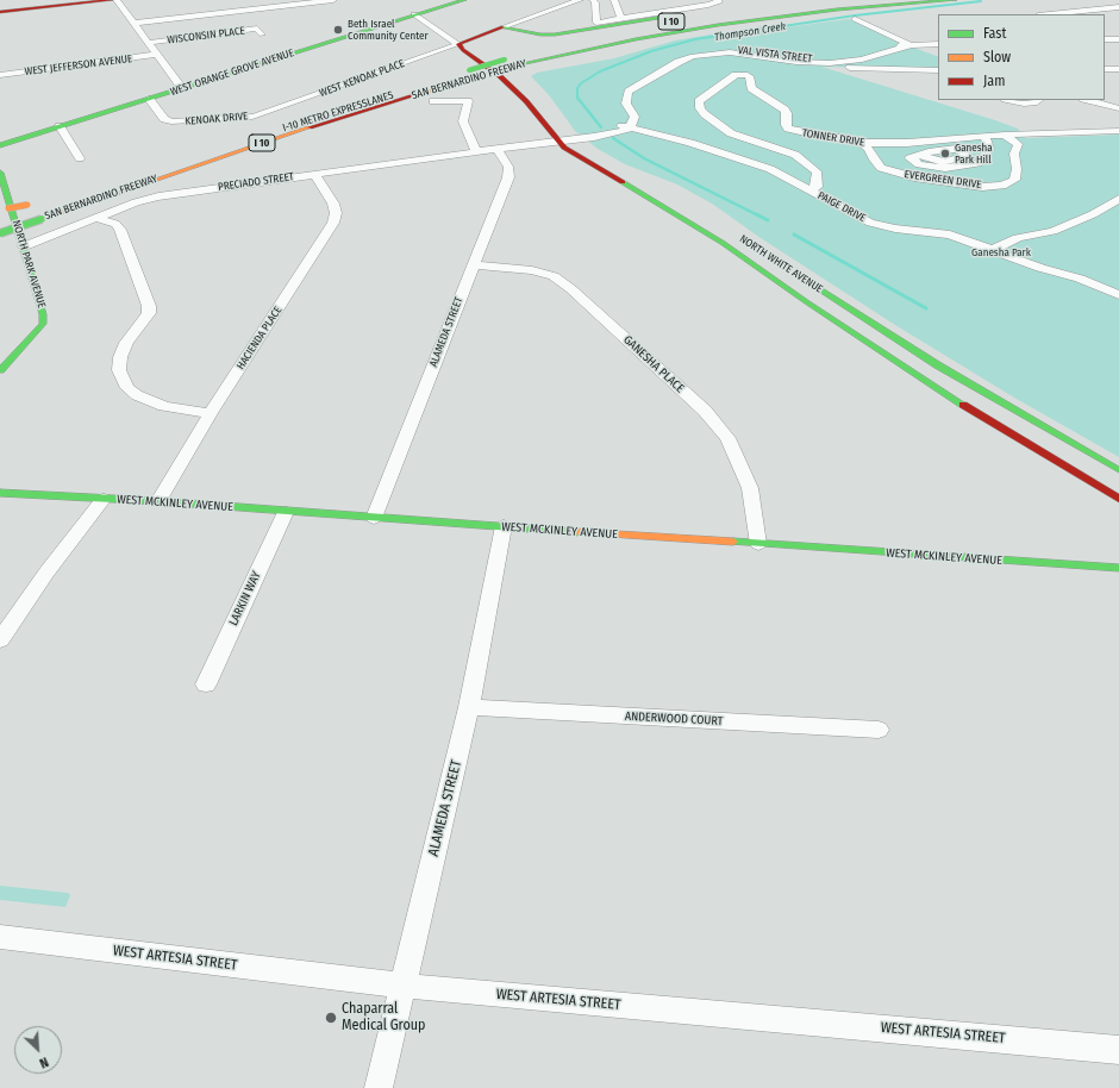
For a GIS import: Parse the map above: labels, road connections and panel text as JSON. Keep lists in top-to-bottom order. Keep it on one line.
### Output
{"streets":{"main road":["I 10","WEST ORANGE GROVE AVENUE","SAN BERNARDINO FREEWAY","I-10 METRO EXPRESSLANES","NORTH PARK AVENUE","NORTH WHITE AVENUE","WEST MCKINLEY AVENUE"],"street":["WISCONSIN PLACE","VAL VISTA STREET","WEST JEFFERSON AVENUE","WEST KENOAK PLACE","KENOAK DRIVE","TONNER DRIVE","EVERGREEN DRIVE","PRECIADO STREET","PAIGE DRIVE","ALAMEDA STREET","HACIENDA PLACE","GANESHA PLACE","LARKIN WAY","ANDERWOOD COURT","WEST ARTESIA STREET"]},"crossings":[["VAL VISTA STREET","PAIGE DRIVE"],["WEST ORANGE GROVE AVENUE","KENOAK DRIVE"],["WEST KENOAK PLACE","KENOAK DRIVE"],["WEST KENOAK PLACE","NORTH WHITE AVENUE"],["SAN BERNARDINO FREEWAY","I-10 METRO EXPRESSLANES"],["SAN BERNARDINO FREEWAY","NORTH WHITE AVENUE"],["I-10 METRO EXPRESSLANES","NORTH WHITE AVENUE"],["TONNER DRIVE","EVERGREEN DRIVE"],["TONNER DRIVE","PAIGE DRIVE"],["PRECIADO STREET","NORTH PARK AVENUE"],["PRECIADO STREET","NORTH WHITE AVENUE"],["PRECIADO STREET","ALAMEDA STREET"],["PRECIADO STREET","HACIENDA PLACE"],["ALAMEDA STREET","GANESHA PLACE"],["ALAMEDA STREET","WEST MCKINLEY AVENUE"],["ALAMEDA STREET","ANDERWOOD COURT"],["ALAMEDA STREET","WEST ARTESIA STREET"],["HACIENDA PLACE","WEST MCKINLEY AVENUE"],["GANESHA PLACE","WEST MCKINLEY AVENUE"],["WEST MCKINLEY AVENUE","LARKIN WAY"]],"water":["Thompson Creek"],"parks":["Ganesha Park"],"places":["Beth Israel Community Center","Ganesha Park Hill","Chaparral Medical Group"],"legend":["Fast","Slow","Jam"],"north":"bottom right"}
